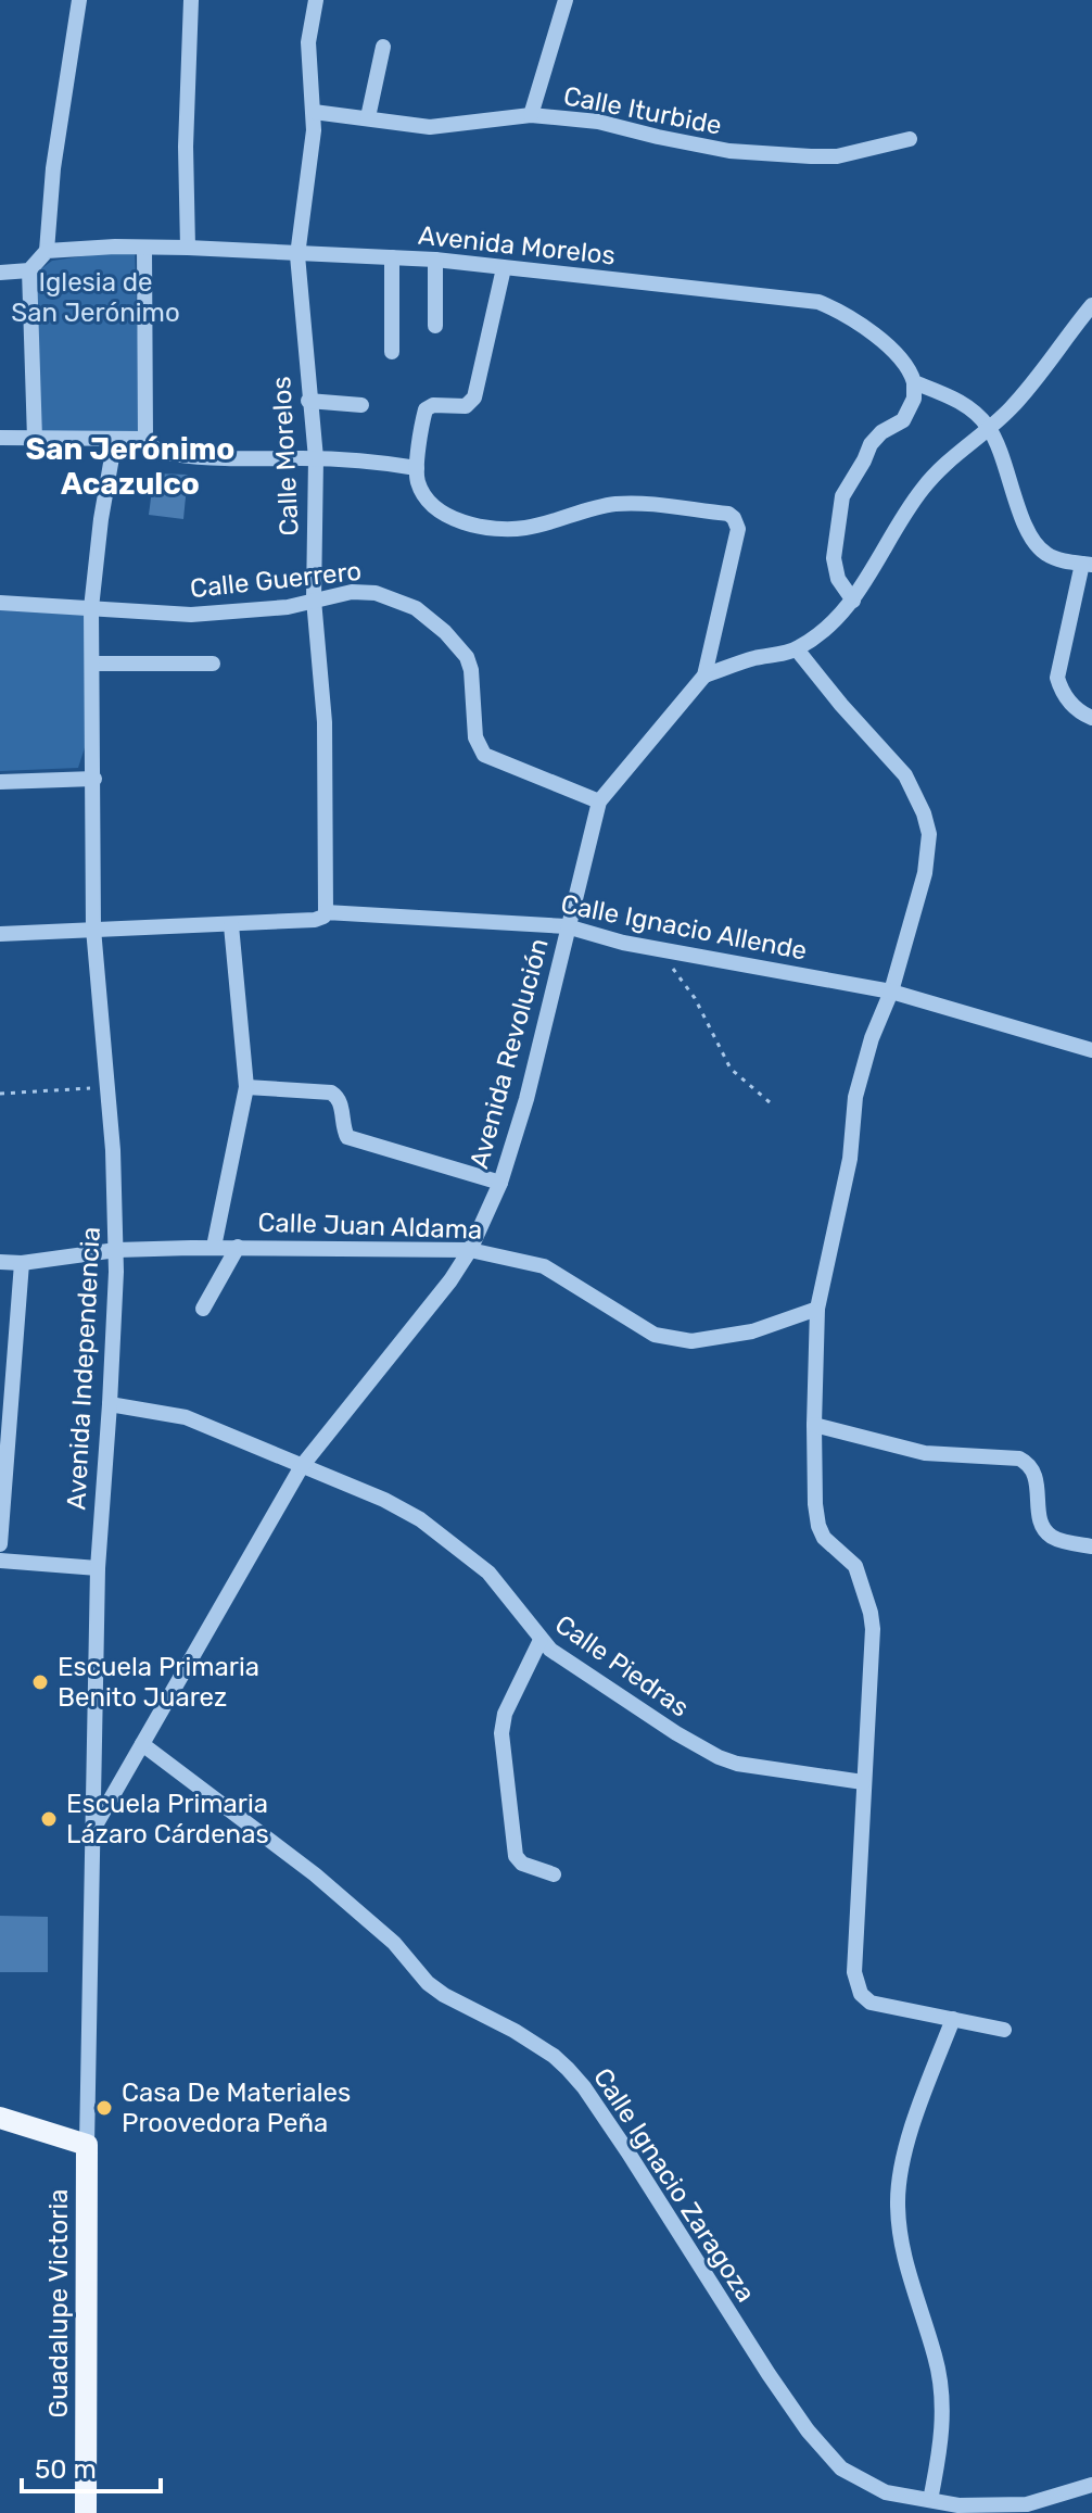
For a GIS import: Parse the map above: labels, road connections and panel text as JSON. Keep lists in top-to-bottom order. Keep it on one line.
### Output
{"streets":{"main road":["Guadalupe Victoria"],"street":["Calle Iturbide","Avenida Morelos","Calle Morelos","Calle Guerrero","Calle Ignacio Allende","Avenida Revolución","Calle Juan Aldama","Avenida Independencia","Calle Piedras","Calle Ignacio Zaragoza"]},"crossings":[["Calle Iturbide","Calle Morelos"],["Avenida Morelos","Calle Morelos"],["Calle Morelos","Calle Guerrero"],["Calle Morelos","Calle Ignacio Allende"],["Calle Guerrero","Avenida Revolución"],["Calle Guerrero","Avenida Independencia"],["Calle Ignacio Allende","Avenida Revolución"],["Calle Ignacio Allende","Avenida Independencia"],["Avenida Revolución","Calle Juan Aldama"],["Avenida Revolución","Avenida Independencia"],["Avenida Revolución","Calle Piedras"],["Avenida Revolución","Calle Ignacio Zaragoza"],["Calle Juan Aldama","Avenida Independencia"],["Avenida Independencia","Calle Piedras"],["Avenida Independencia","Guadalupe Victoria"]],"districts":["San Jerónimo Acazulco"],"parks":["Iglesia de San Jerónimo"],"places":["Escuela Primaria Benito Juarez","Escuela Primaria Lázaro Cárdenas","Casa De Materiales Proovedora Peña"],"scale_bar":"50 m"}
